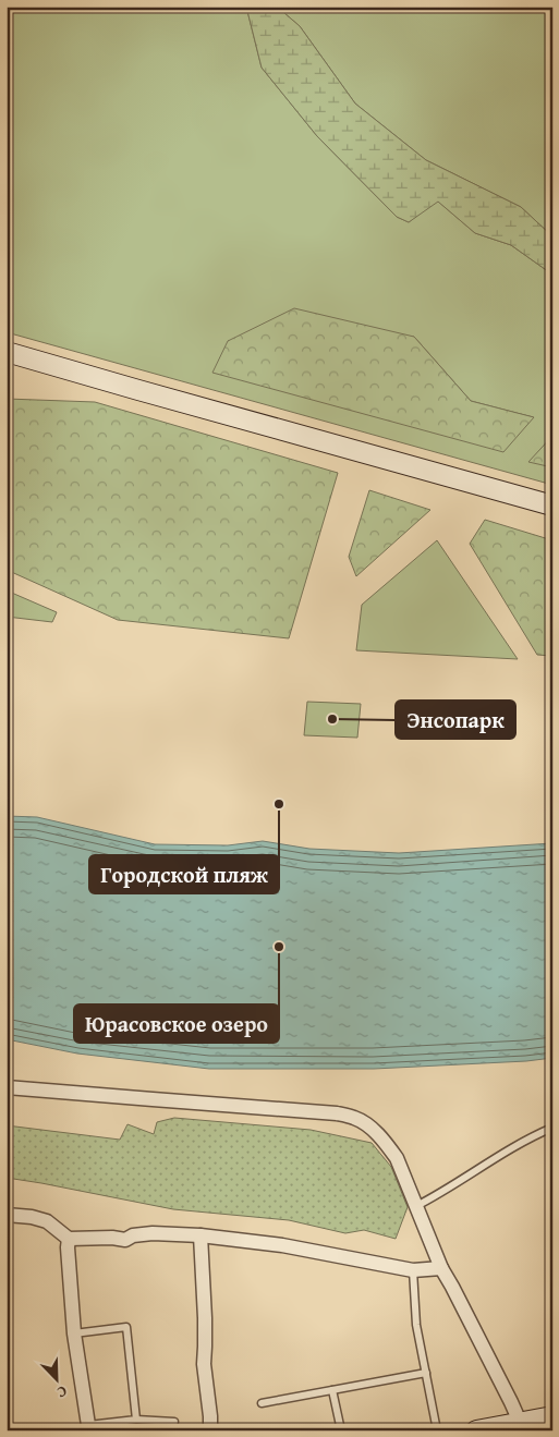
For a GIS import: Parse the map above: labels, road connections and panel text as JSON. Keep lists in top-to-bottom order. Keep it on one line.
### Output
{"places":["Энсопарк","Городской пляж","Юрасовское озеро"],"north":"bottom right"}
